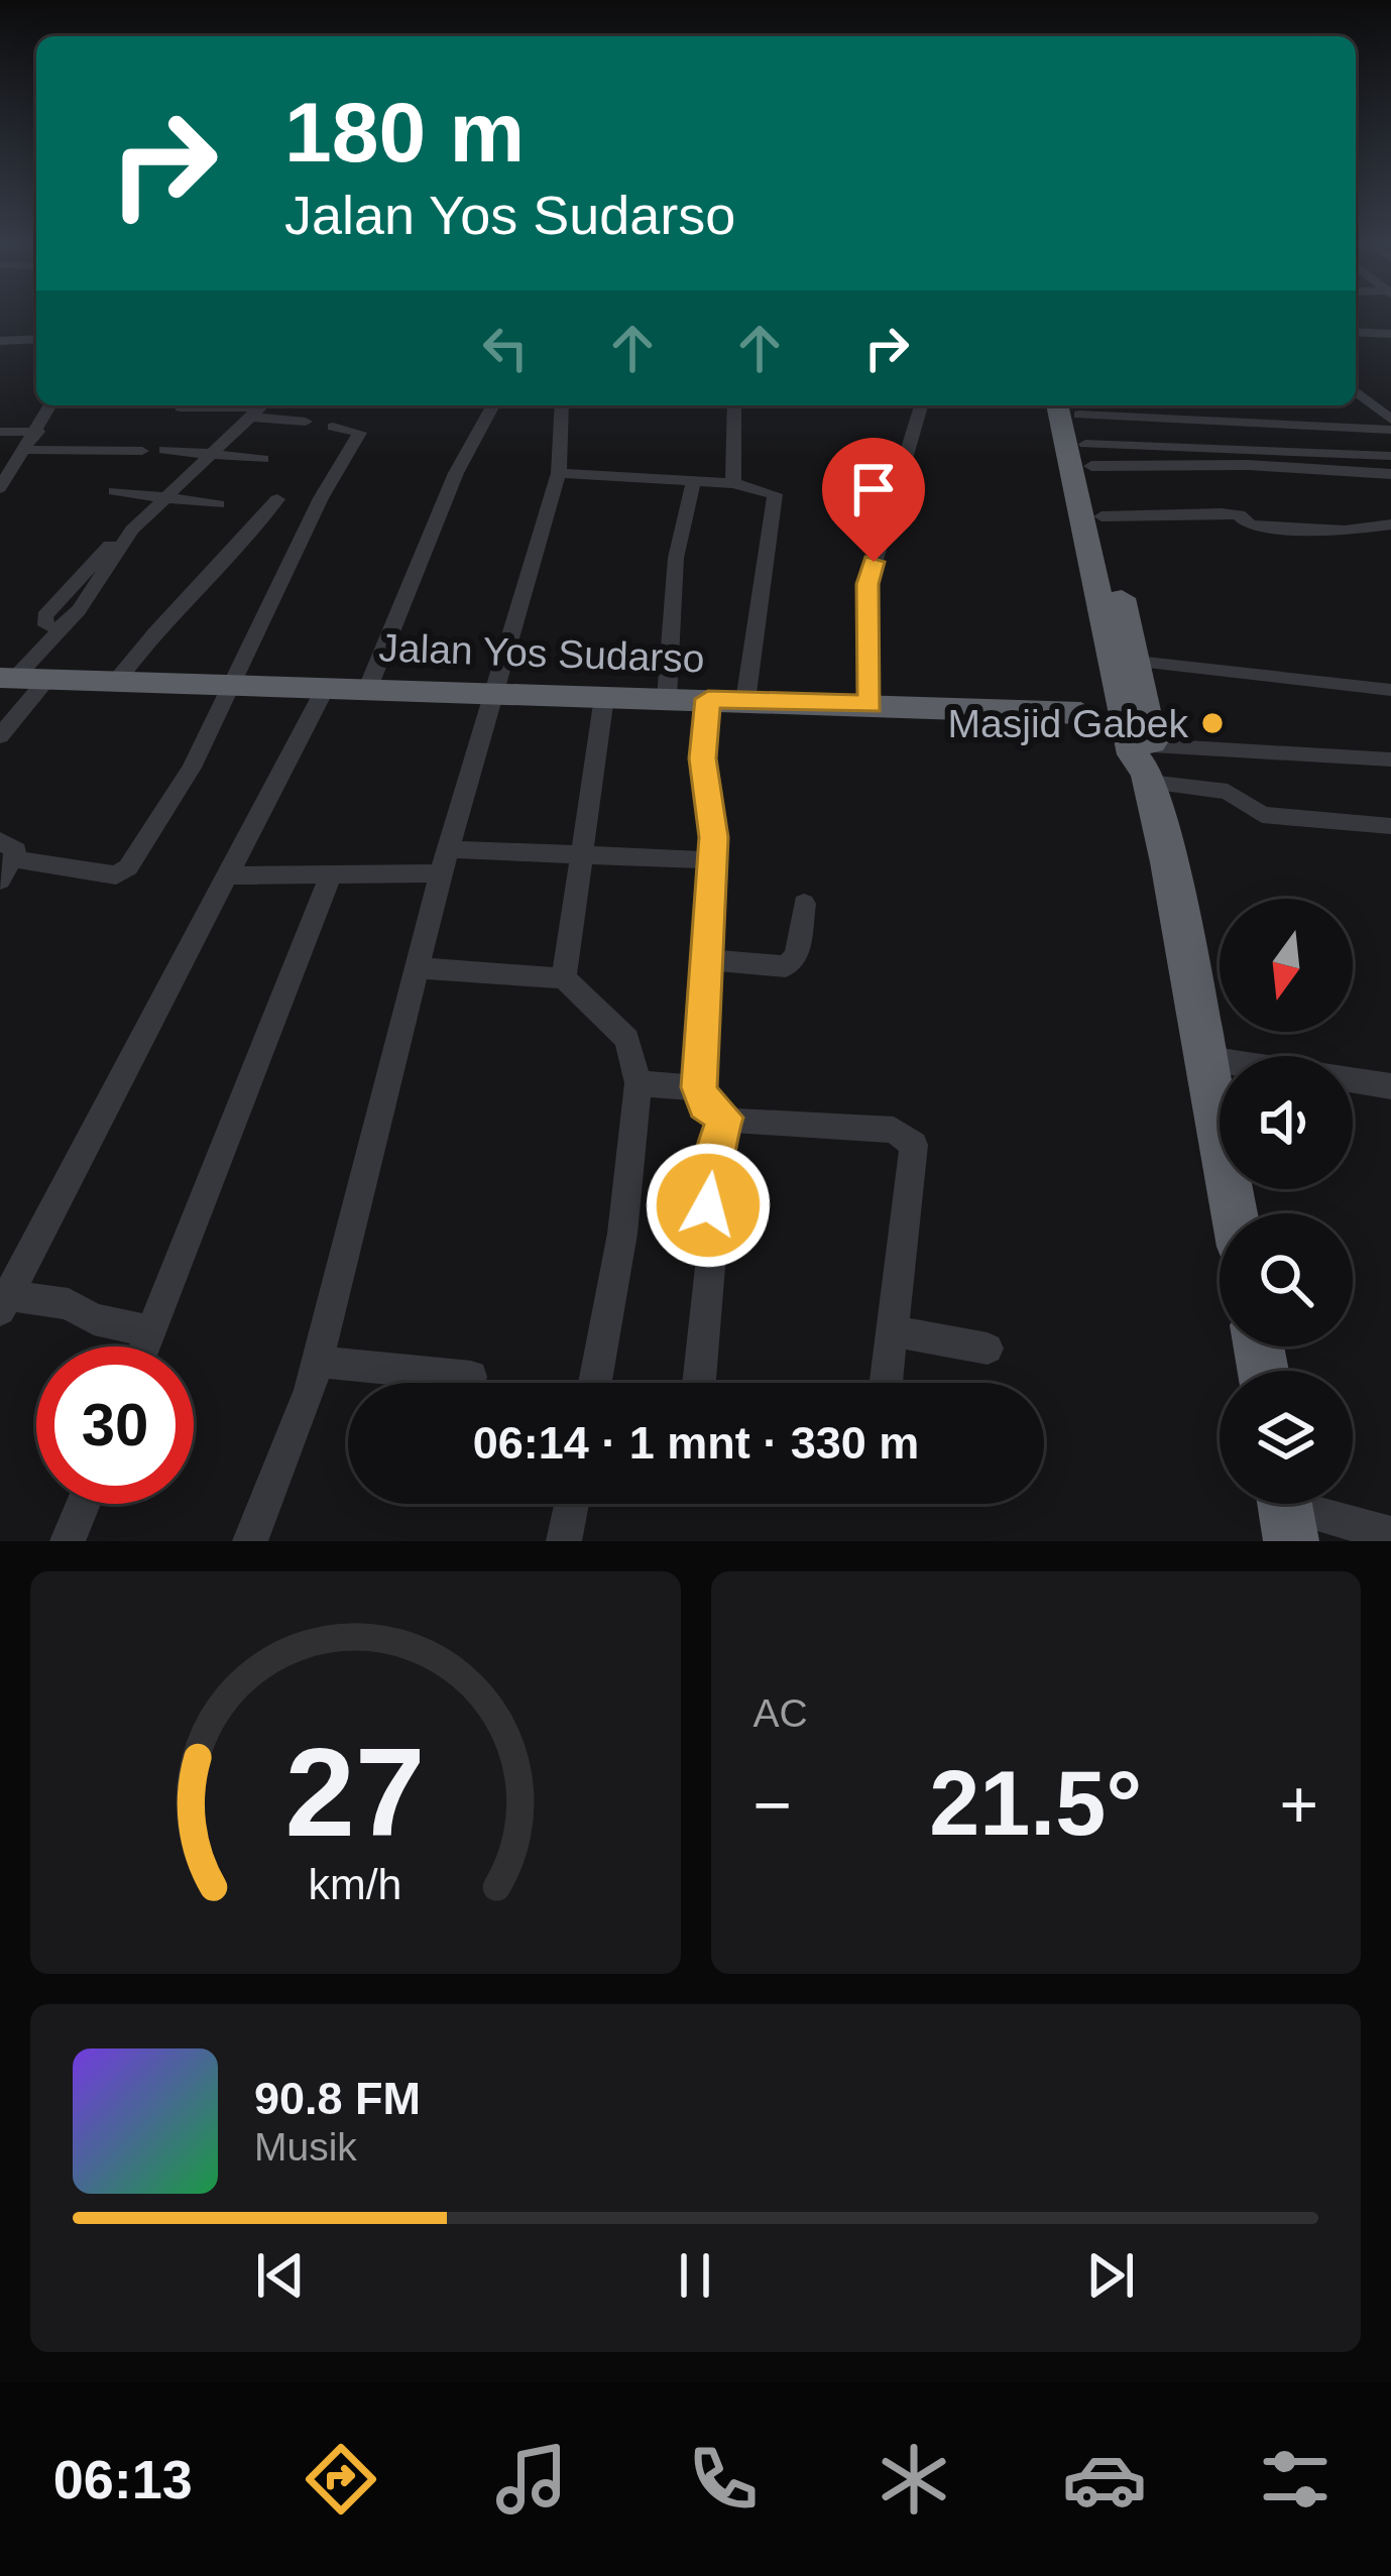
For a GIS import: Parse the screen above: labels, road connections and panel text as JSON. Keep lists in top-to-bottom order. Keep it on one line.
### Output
{"streets":{"highway":["Jalan Yos Sudarso"]},"places":["Masjid Gabek"],"north":"bottom","page":{"turn":["180 m","Jalan Yos Sudarso"],"limit":"30","trip":"06:14 · 1 mnt · 330 m","tile":"AC","heat":["−","21.5°","+"],"song":["90.8 FM","Musik"],"tabs":"06:13","gauge":["27","km/h"]}}
